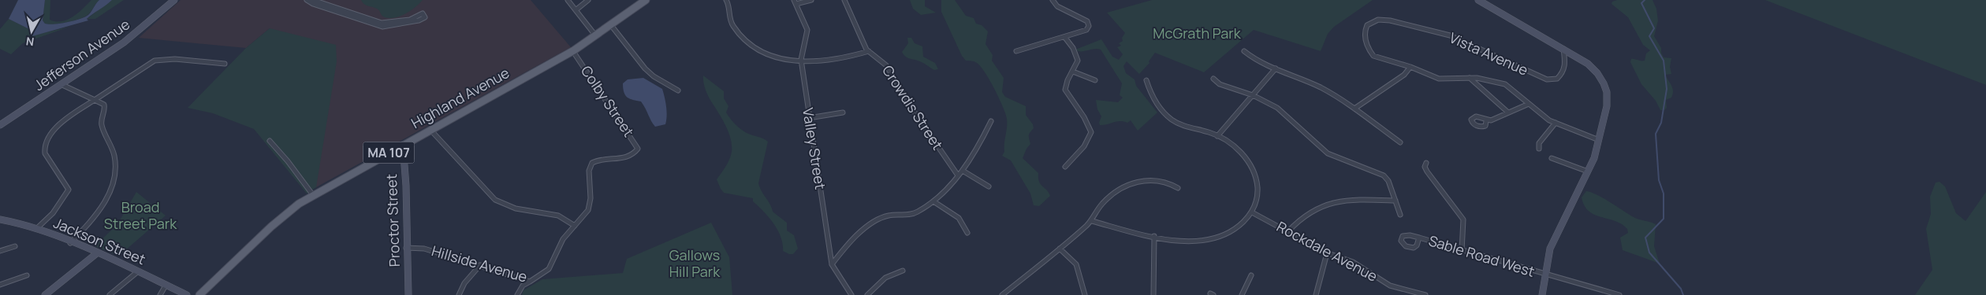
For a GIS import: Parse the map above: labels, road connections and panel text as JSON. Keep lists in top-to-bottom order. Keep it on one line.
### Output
{"streets":{"main road":["Highland Avenue","MA 107"],"street":["Vista Avenue","Jefferson Avenue","Colby Street","Crowdis Street","Valley Street","Proctor Street","Jackson Street","Rockdale Avenue","Sable Road West","Hillside Avenue"]},"crossings":[["Highland Avenue","Colby Street"],["Highland Avenue","Proctor Street"],["Colby Street","Hillside Avenue"],["Proctor Street","Hillside Avenue"]],"parks":["McGrath Park","Broad Street Park","Gallows Hill Park"],"north":"bottom"}
